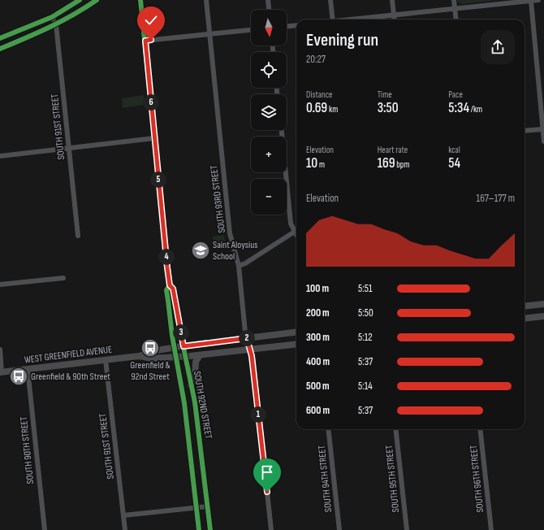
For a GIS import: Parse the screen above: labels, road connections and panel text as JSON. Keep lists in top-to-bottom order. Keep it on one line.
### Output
{"streets":{"main road":["WEST GREENFIELD AVENUE"],"street":["SOUTH 91ST STREET","SOUTH 93RD STREET","SOUTH 92ND STREET","SOUTH 90TH STREET","SOUTH 94TH STREET","SOUTH 95TH STREET","SOUTH 96TH STREET"]},"crossings":[["SOUTH 91ST STREET","WEST GREENFIELD AVENUE"],["SOUTH 93RD STREET","WEST GREENFIELD AVENUE"],["WEST GREENFIELD AVENUE","SOUTH 92ND STREET"],["WEST GREENFIELD AVENUE","SOUTH 90TH STREET"]],"places":{"school or university":["Saint Aloysius School"],"bus stop":["Greenfield & 92nd Street","Greenfield & 90th Street"]},"north":"bottom","page":{"map_buttons":["+","−"],"heading":["Evening run","20:27"],"stats":[["Distance","0.69 km"],["Time","3:50"],["Pace","5:34 /km"],["Elevation","10 m"],["Heart rate","169 bpm"],["kcal","54"]],"pins":["6","5","4","3","2","1"],"chart":["Elevation","167–177 m"],"list":[{"name":"100 m","note":"5:51"},{"name":"200 m","note":"5:50"},{"name":"300 m","note":"5:12"},{"name":"400 m","note":"5:37"},{"name":"500 m","note":"5:14"},{"name":"600 m","note":"5:37"}]}}
